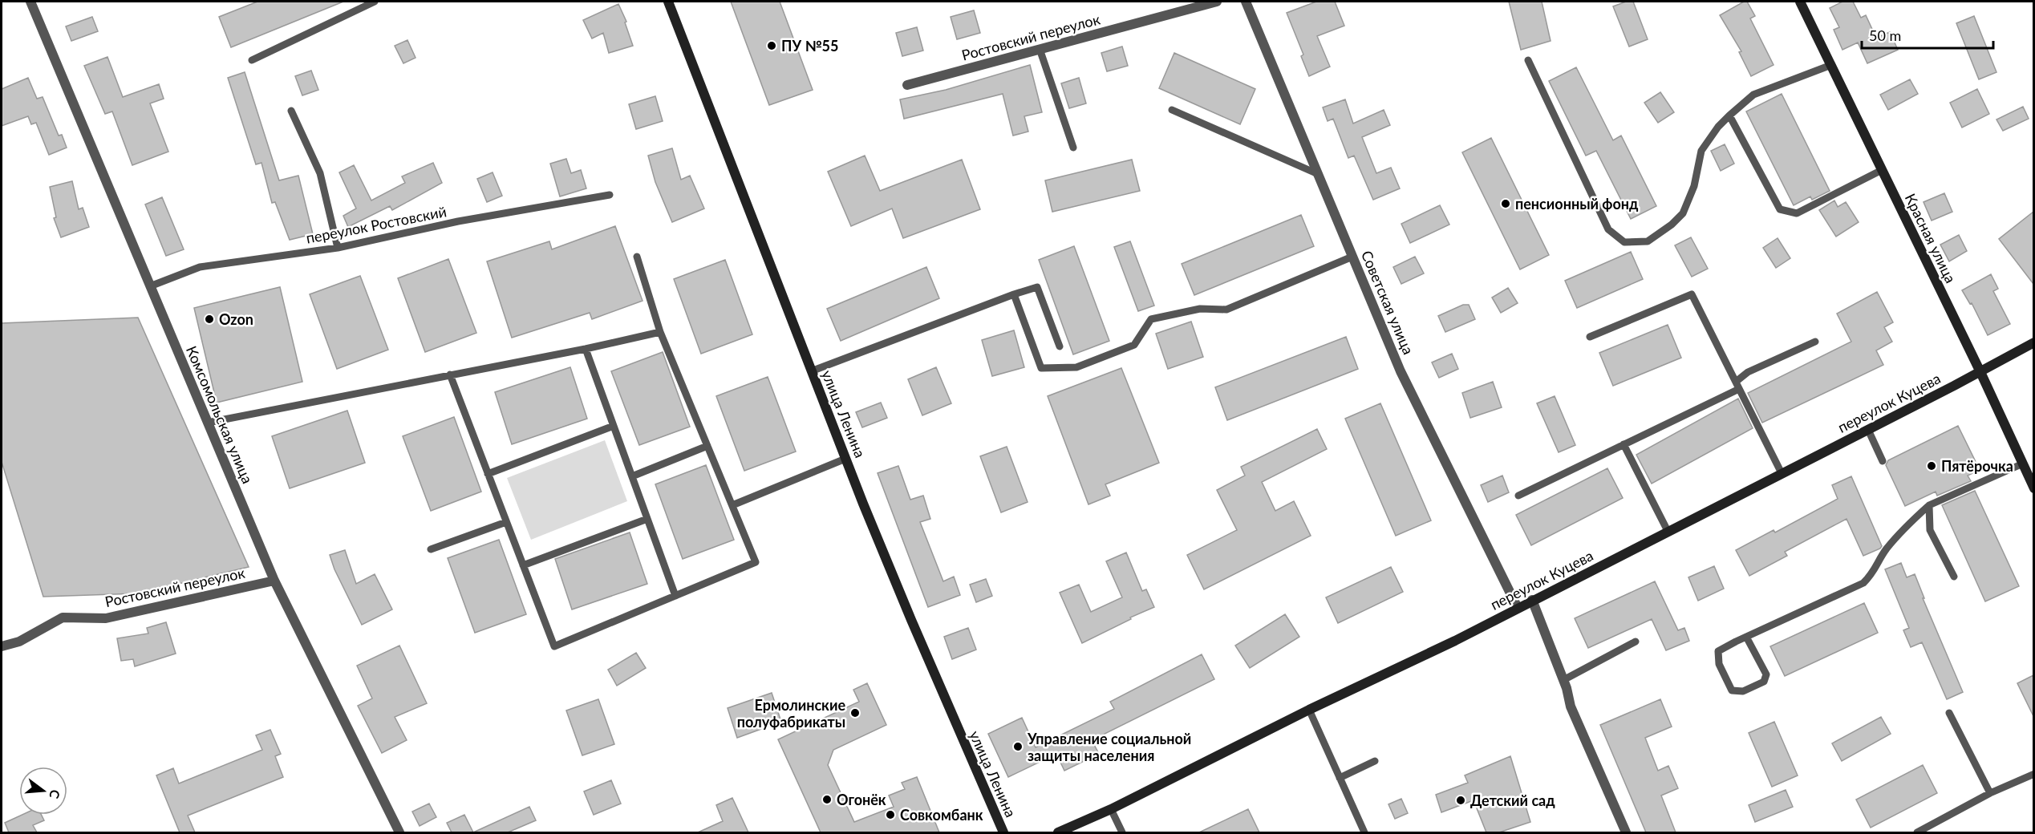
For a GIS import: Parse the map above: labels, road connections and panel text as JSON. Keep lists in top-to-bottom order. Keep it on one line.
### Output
{"streets":{"street":["Ростовский переулок","Красная улица","Советская улица","переулок Куцева","улица Ленина","Комсомольская улица"],"lane":["переулок Ростовский"]},"crossings":[["Ростовский переулок","Комсомольская улица"],["переулок Ростовский","Комсомольская улица"],["Красная улица","переулок Куцева"],["Советская улица","переулок Куцева"]],"places":["ПУ №55","пенсионный фонд","Ozon","Пятёрочка","Ермолинские полуфабрикаты","Управление социальной защиты населения","Огонёк","Детский сад","Совкомбанк"],"scale_bar":"50 m","north":"right"}
